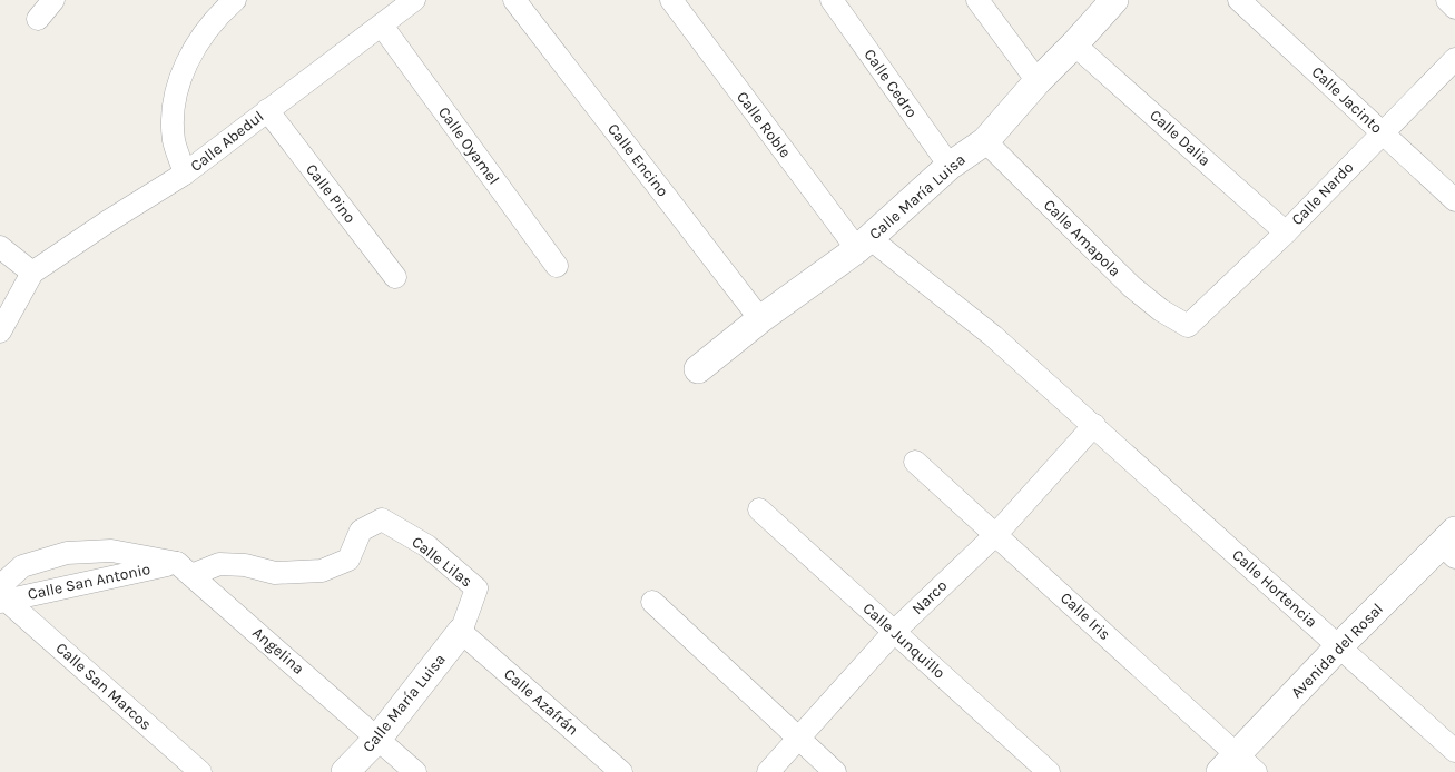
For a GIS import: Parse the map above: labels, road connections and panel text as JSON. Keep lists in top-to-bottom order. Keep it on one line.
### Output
{"streets":{"street":["Calle Cedro","Calle Jacinto","Calle Roble","Calle Dalia","Calle Abedul","Calle Oyamel","Calle Encino","Calle Pino","Calle Nardo","Calle María Luisa","Calle Amapola","Calle Lilas","Calle San Antonio","Calle Hortencia","Narco","Calle Iris","Calle Junquillo","Angelina","Avenida del Rosal","Calle San Marcos","Calle Azafrán"]},"crossings":[["Calle Cedro","Calle María Luisa"],["Calle Jacinto","Calle Nardo"],["Calle Roble","Calle María Luisa"],["Calle Dalia","Calle Nardo"],["Calle Dalia","Calle María Luisa"],["Calle Abedul","Calle Oyamel"],["Calle Abedul","Calle Pino"],["Calle Encino","Calle María Luisa"],["Calle Nardo","Calle Amapola"],["Calle María Luisa","Calle Amapola"],["Calle María Luisa","Calle Lilas"],["Calle María Luisa","Angelina"],["Calle María Luisa","Calle Azafrán"],["Calle Lilas","Calle San Antonio"],["Calle Lilas","Angelina"],["Calle Lilas","Calle Azafrán"],["Calle San Antonio","Angelina"],["Calle San Antonio","Calle San Marcos"],["Calle Hortencia","Narco"],["Calle Hortencia","Avenida del Rosal"],["Narco","Calle Iris"],["Narco","Calle Junquillo"],["Calle Iris","Avenida del Rosal"]]}
